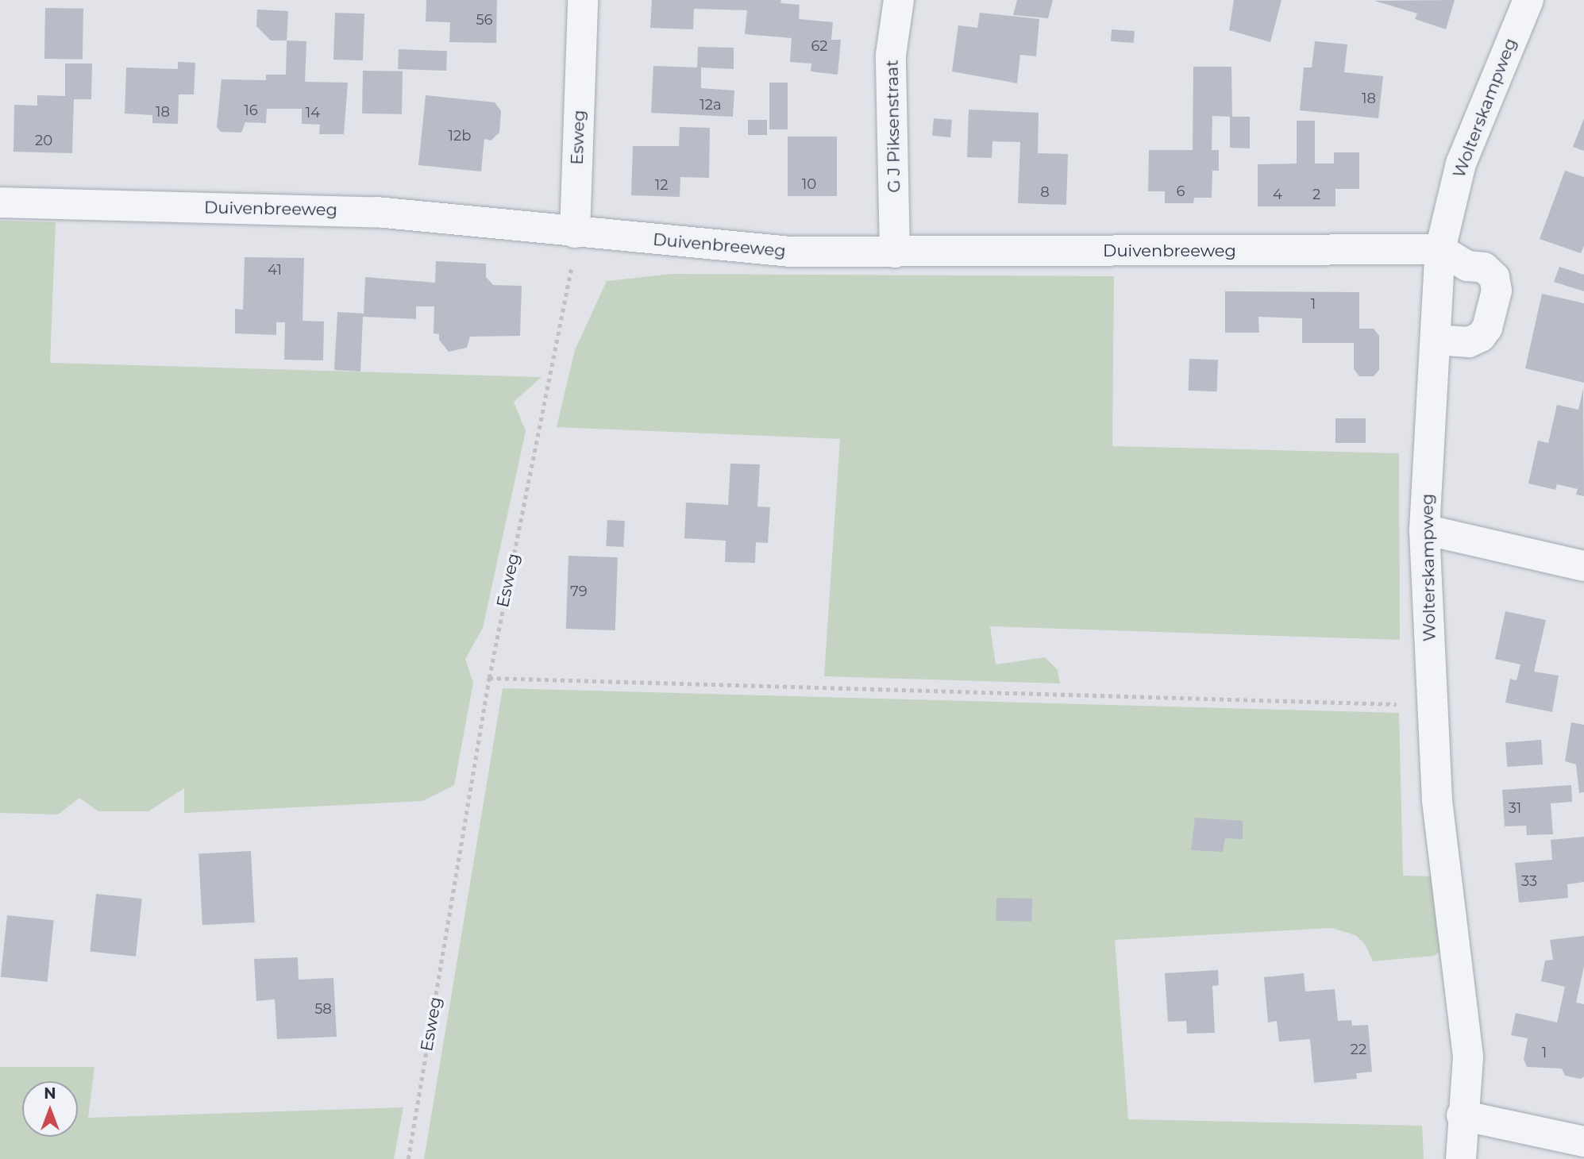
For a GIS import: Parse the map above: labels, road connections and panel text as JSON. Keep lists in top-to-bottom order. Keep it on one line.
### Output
{"streets":{"street":["Wolterskampweg","G J Piksenstraat","Esweg","Duivenbreeweg"]},"crossings":[["Wolterskampweg","Duivenbreeweg"],["G J Piksenstraat","Duivenbreeweg"],["Esweg","Duivenbreeweg"]],"house_numbers":["56","62","18","12a","16","18","14","12b","20","10","12","6","8","4","2","41","1","79","31","33","58","22","1"],"north":"top"}
